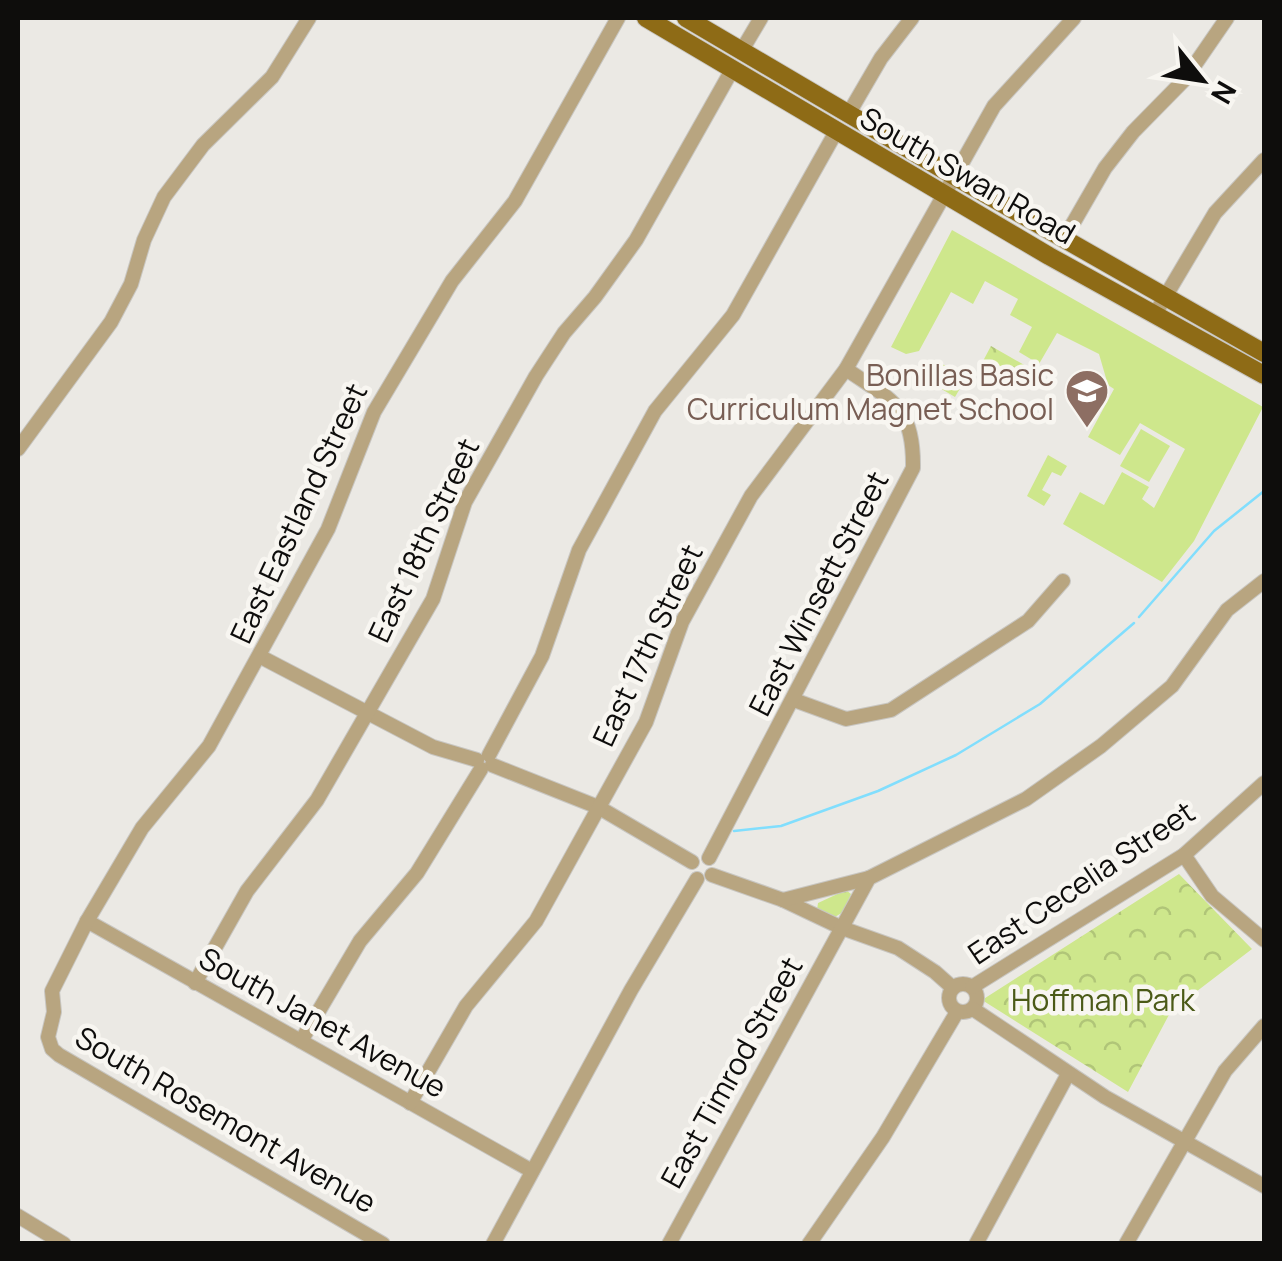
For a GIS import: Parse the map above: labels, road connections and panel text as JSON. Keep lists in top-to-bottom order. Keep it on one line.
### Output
{"streets":{"main road":["South Swan Road"],"street":["East Eastland Street","East 18th Street","East Winsett Street","East 17th Street","East Cecelia Street","South Janet Avenue","East Timrod Street","South Rosemont Avenue"]},"crossings":[["South Swan Road","East 18th Street"],["South Swan Road","East 17th Street"],["East Eastland Street","South Janet Avenue"],["East Eastland Street","South Rosemont Avenue"],["East 18th Street","South Janet Avenue"],["East Winsett Street","East 17th Street"],["East 17th Street","South Janet Avenue"]],"parks":["Hoffman Park"],"places":{"school or university":["Bonillas Basic Curriculum Magnet School"]},"north":"bottom right"}
